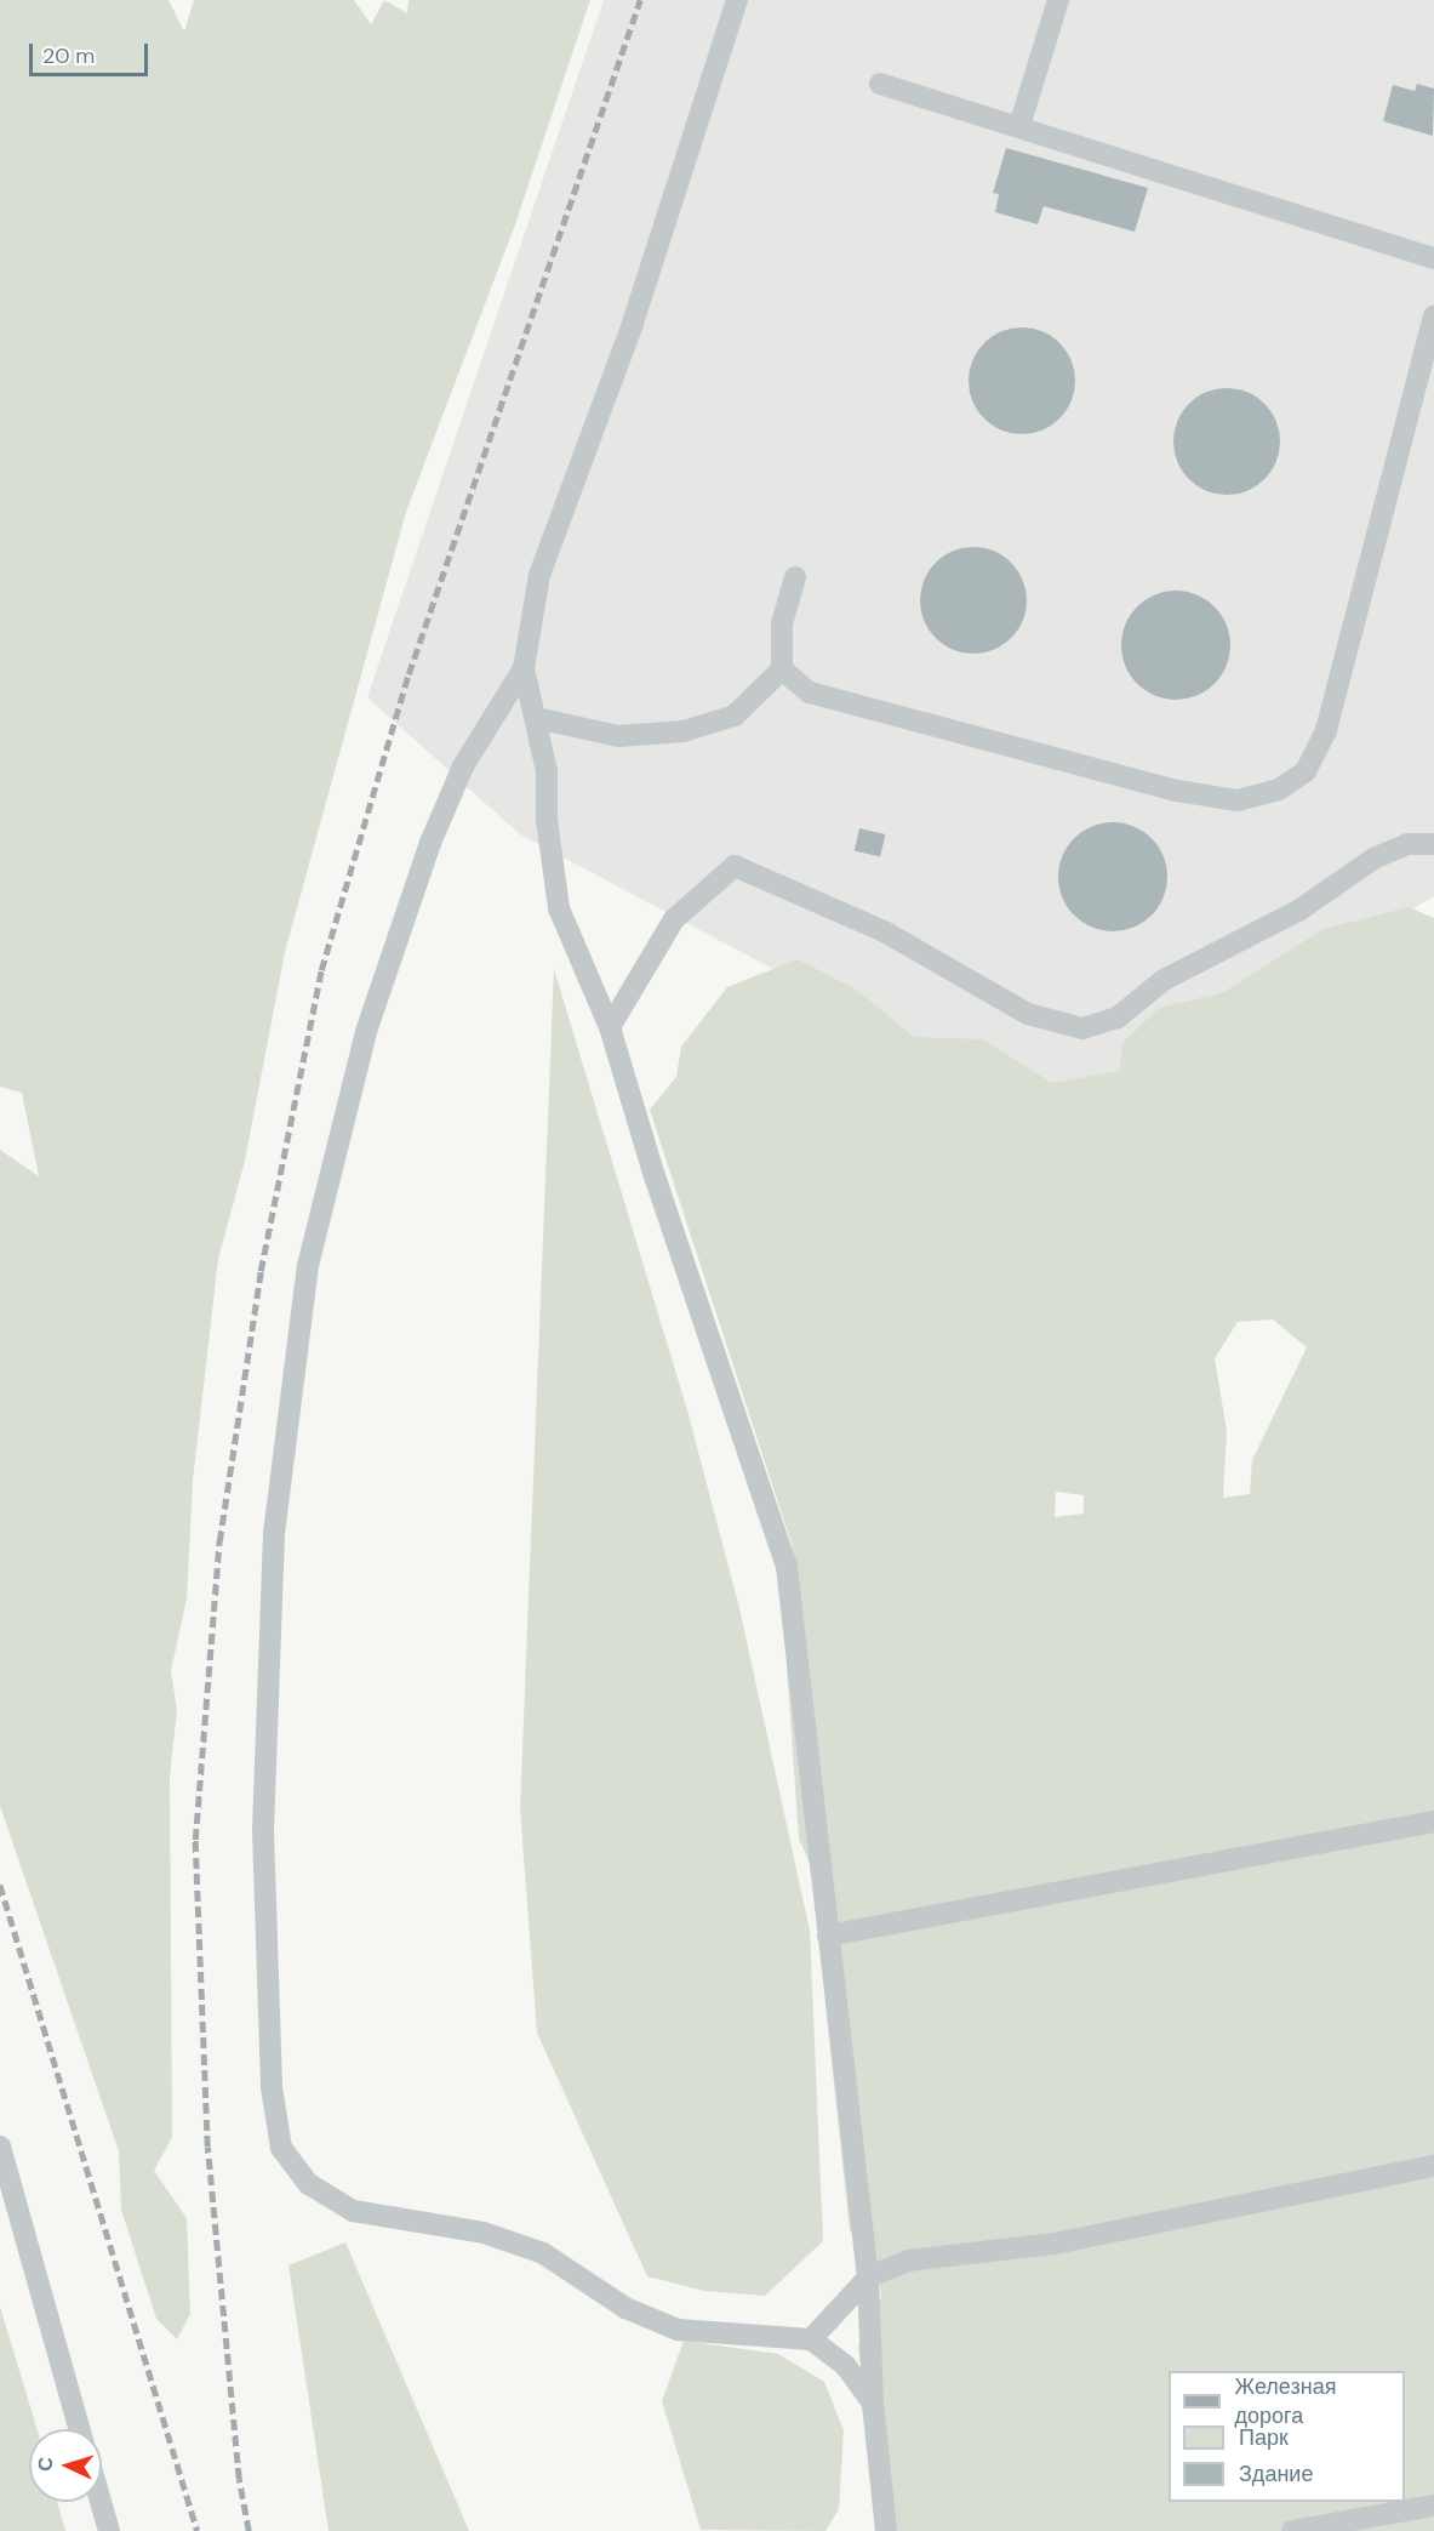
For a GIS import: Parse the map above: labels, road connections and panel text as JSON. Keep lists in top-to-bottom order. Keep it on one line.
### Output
{"legend":["Железная дорога","Парк","Здание"],"scale_bar":"20 m","north":"left"}
